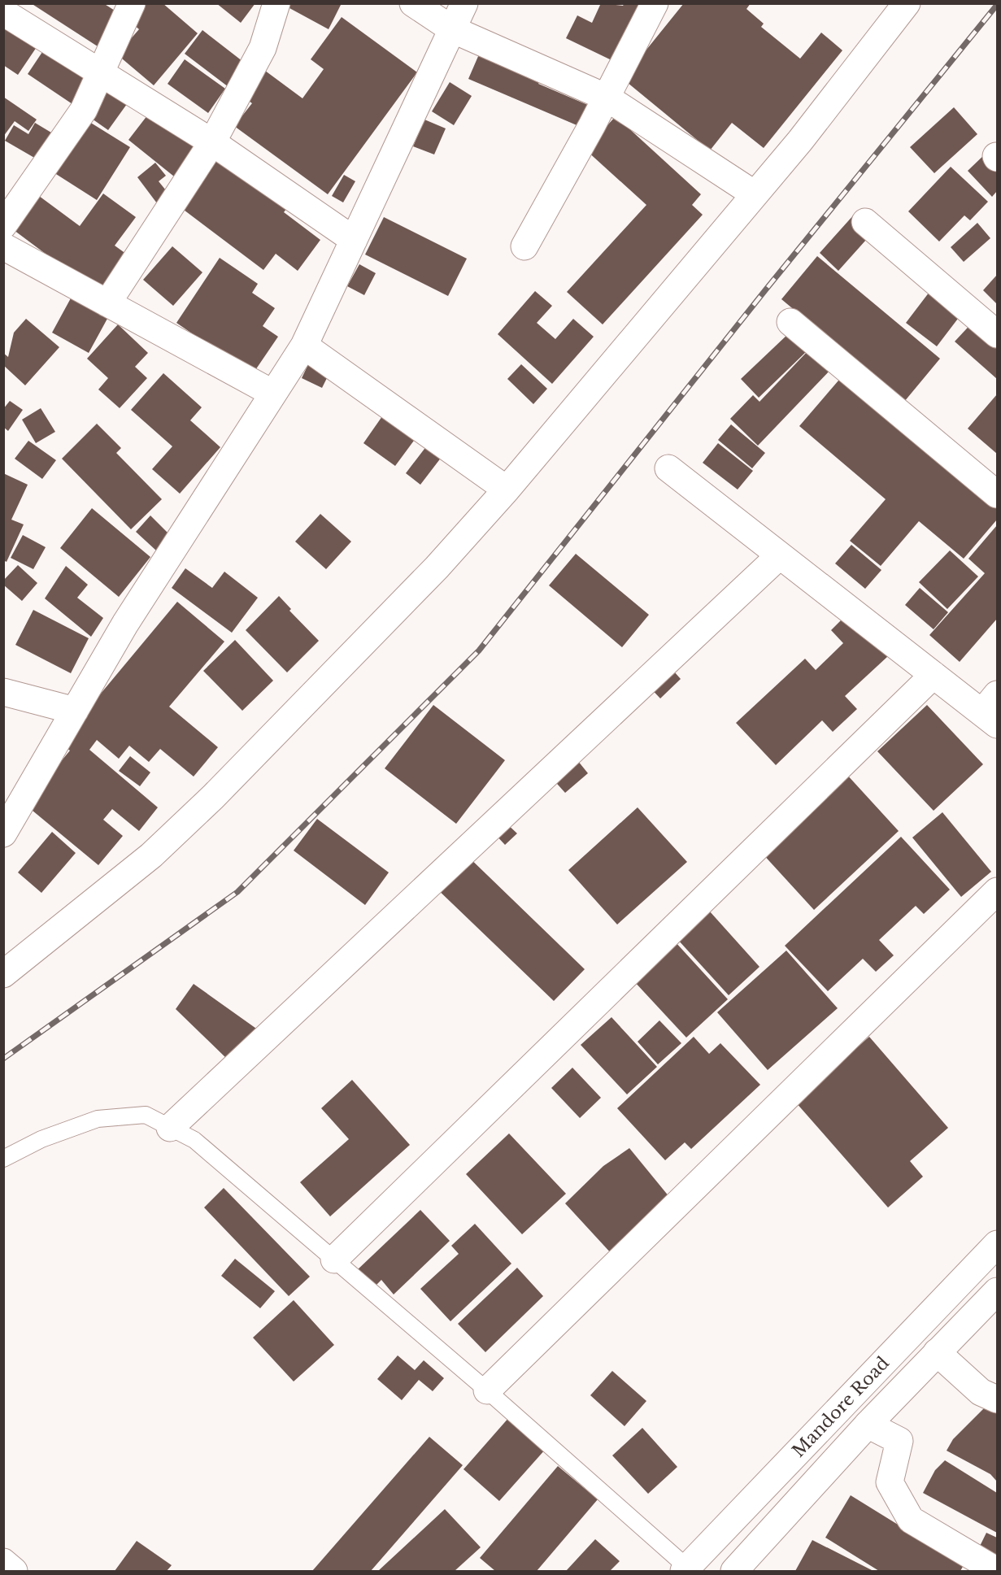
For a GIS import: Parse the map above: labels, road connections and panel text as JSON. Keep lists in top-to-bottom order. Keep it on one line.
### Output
{"streets":{"main road":["Mandore Road"]}}
